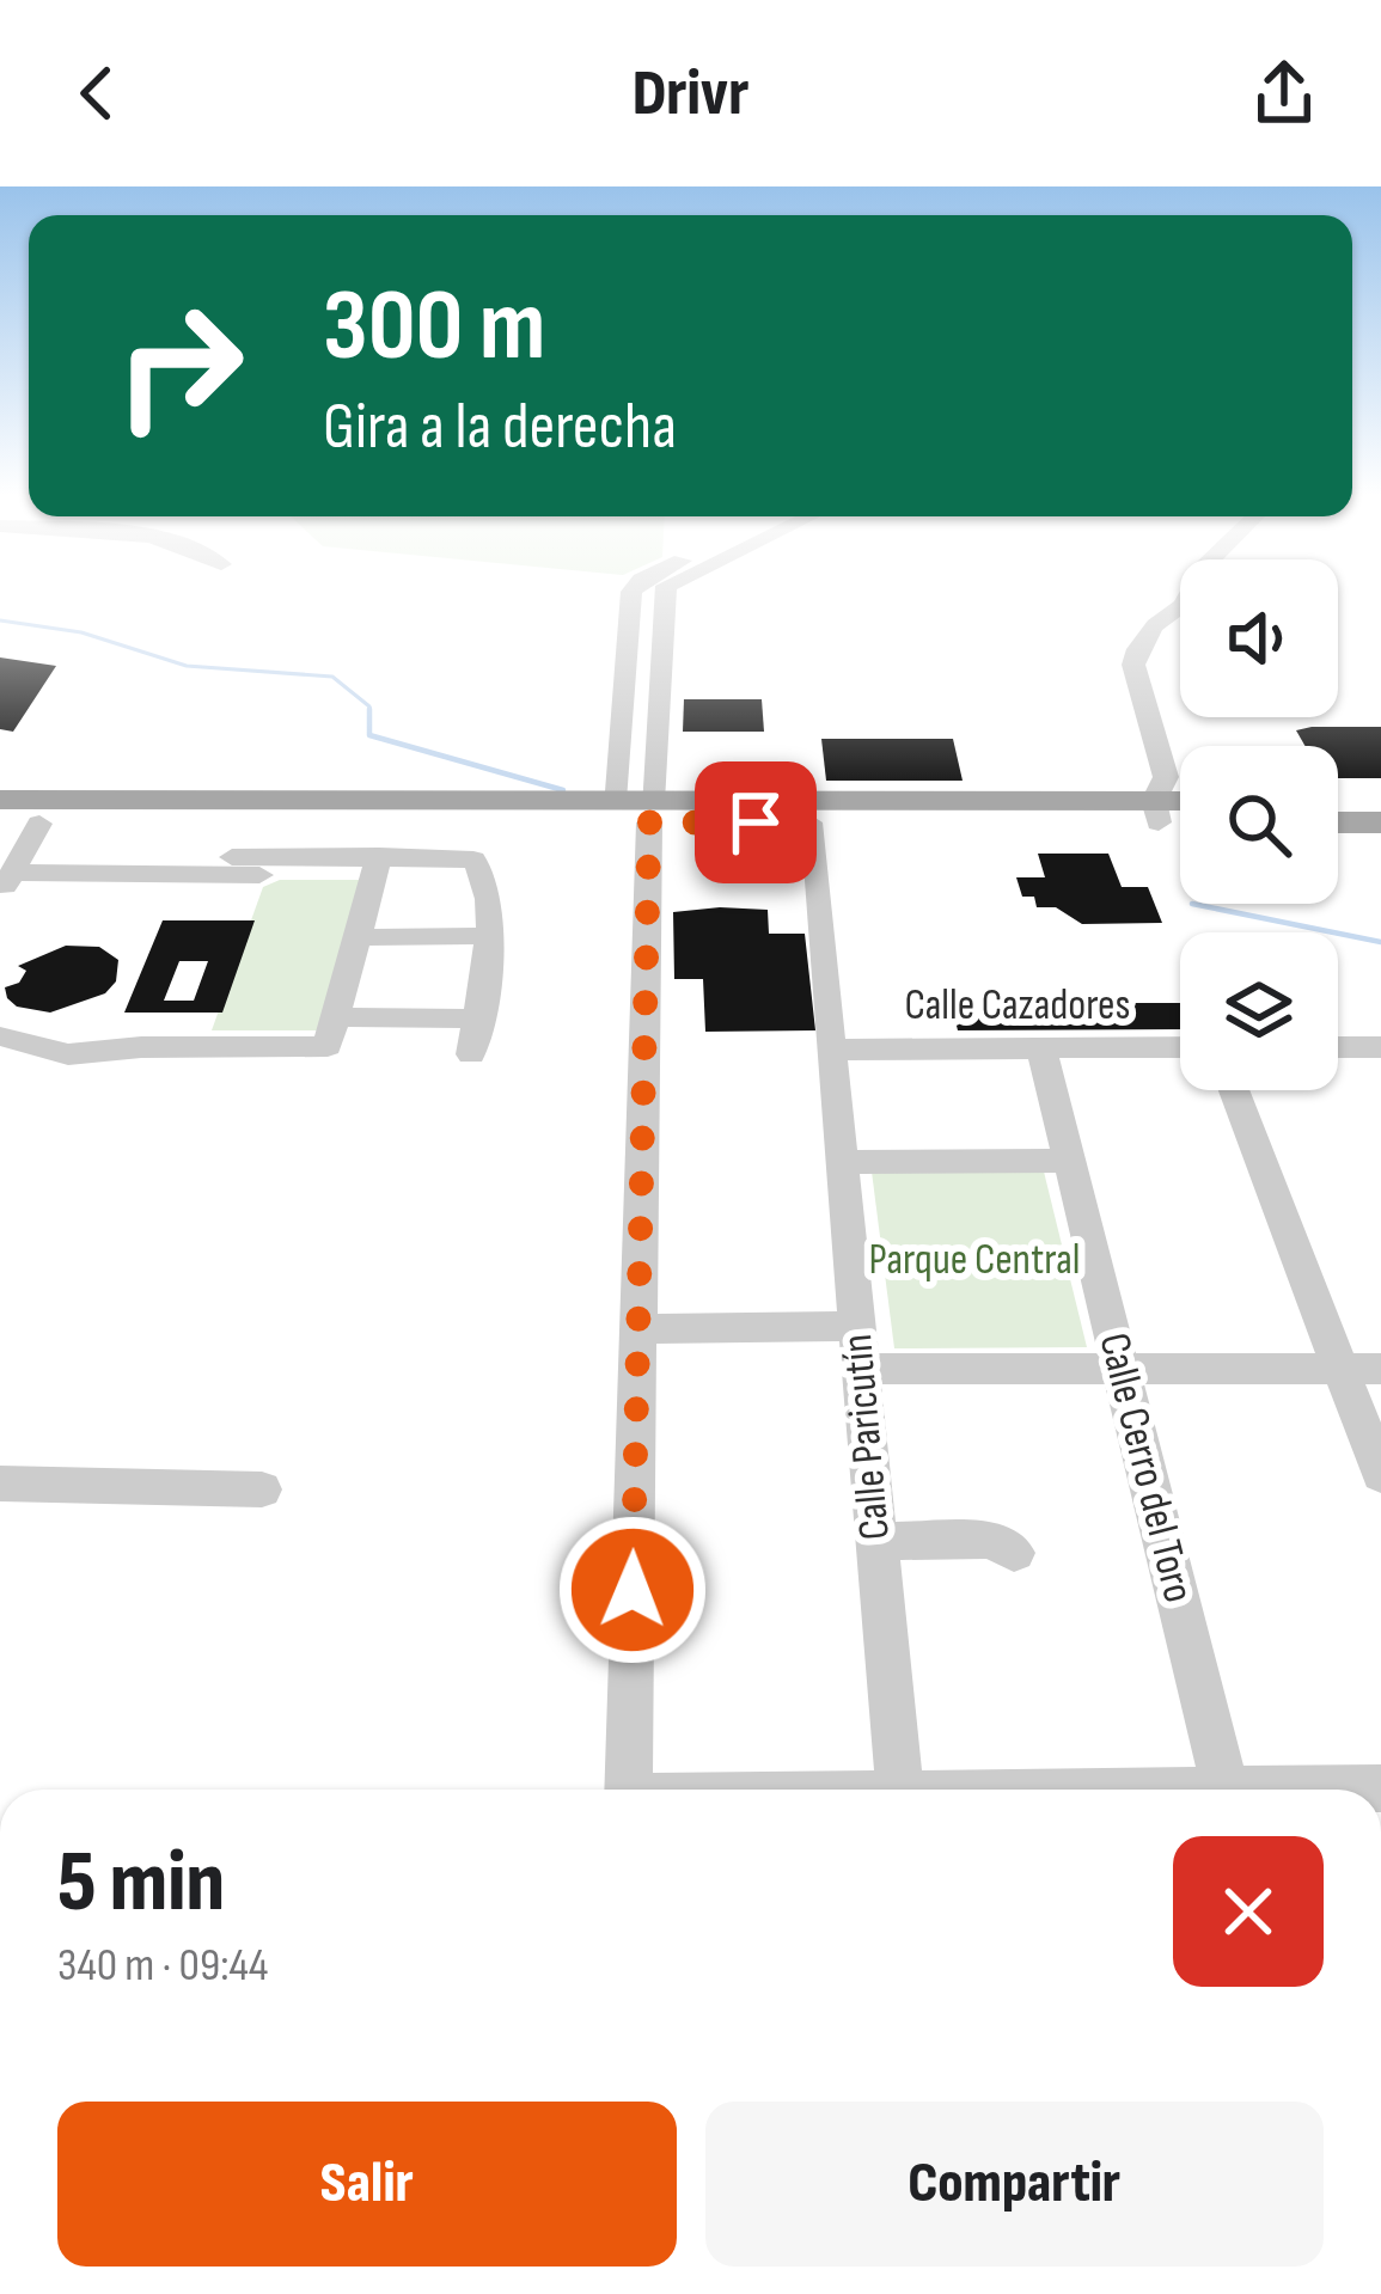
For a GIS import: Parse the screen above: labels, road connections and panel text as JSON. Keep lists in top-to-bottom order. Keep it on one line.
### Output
{"streets":{"street":["Calle Cazadores","Calle Paricutín","Calle Cerro del Toro"]},"crossings":[["Calle Cazadores","Calle Paricutín"],["Calle Cazadores","Calle Cerro del Toro"]],"parks":["Parque Central"],"page":{"header":"Drivr","turn":["300 m","Gira a la derecha"],"heading":["5 min","340 m · 09:44"],"buttons":["Salir","Compartir"]}}
